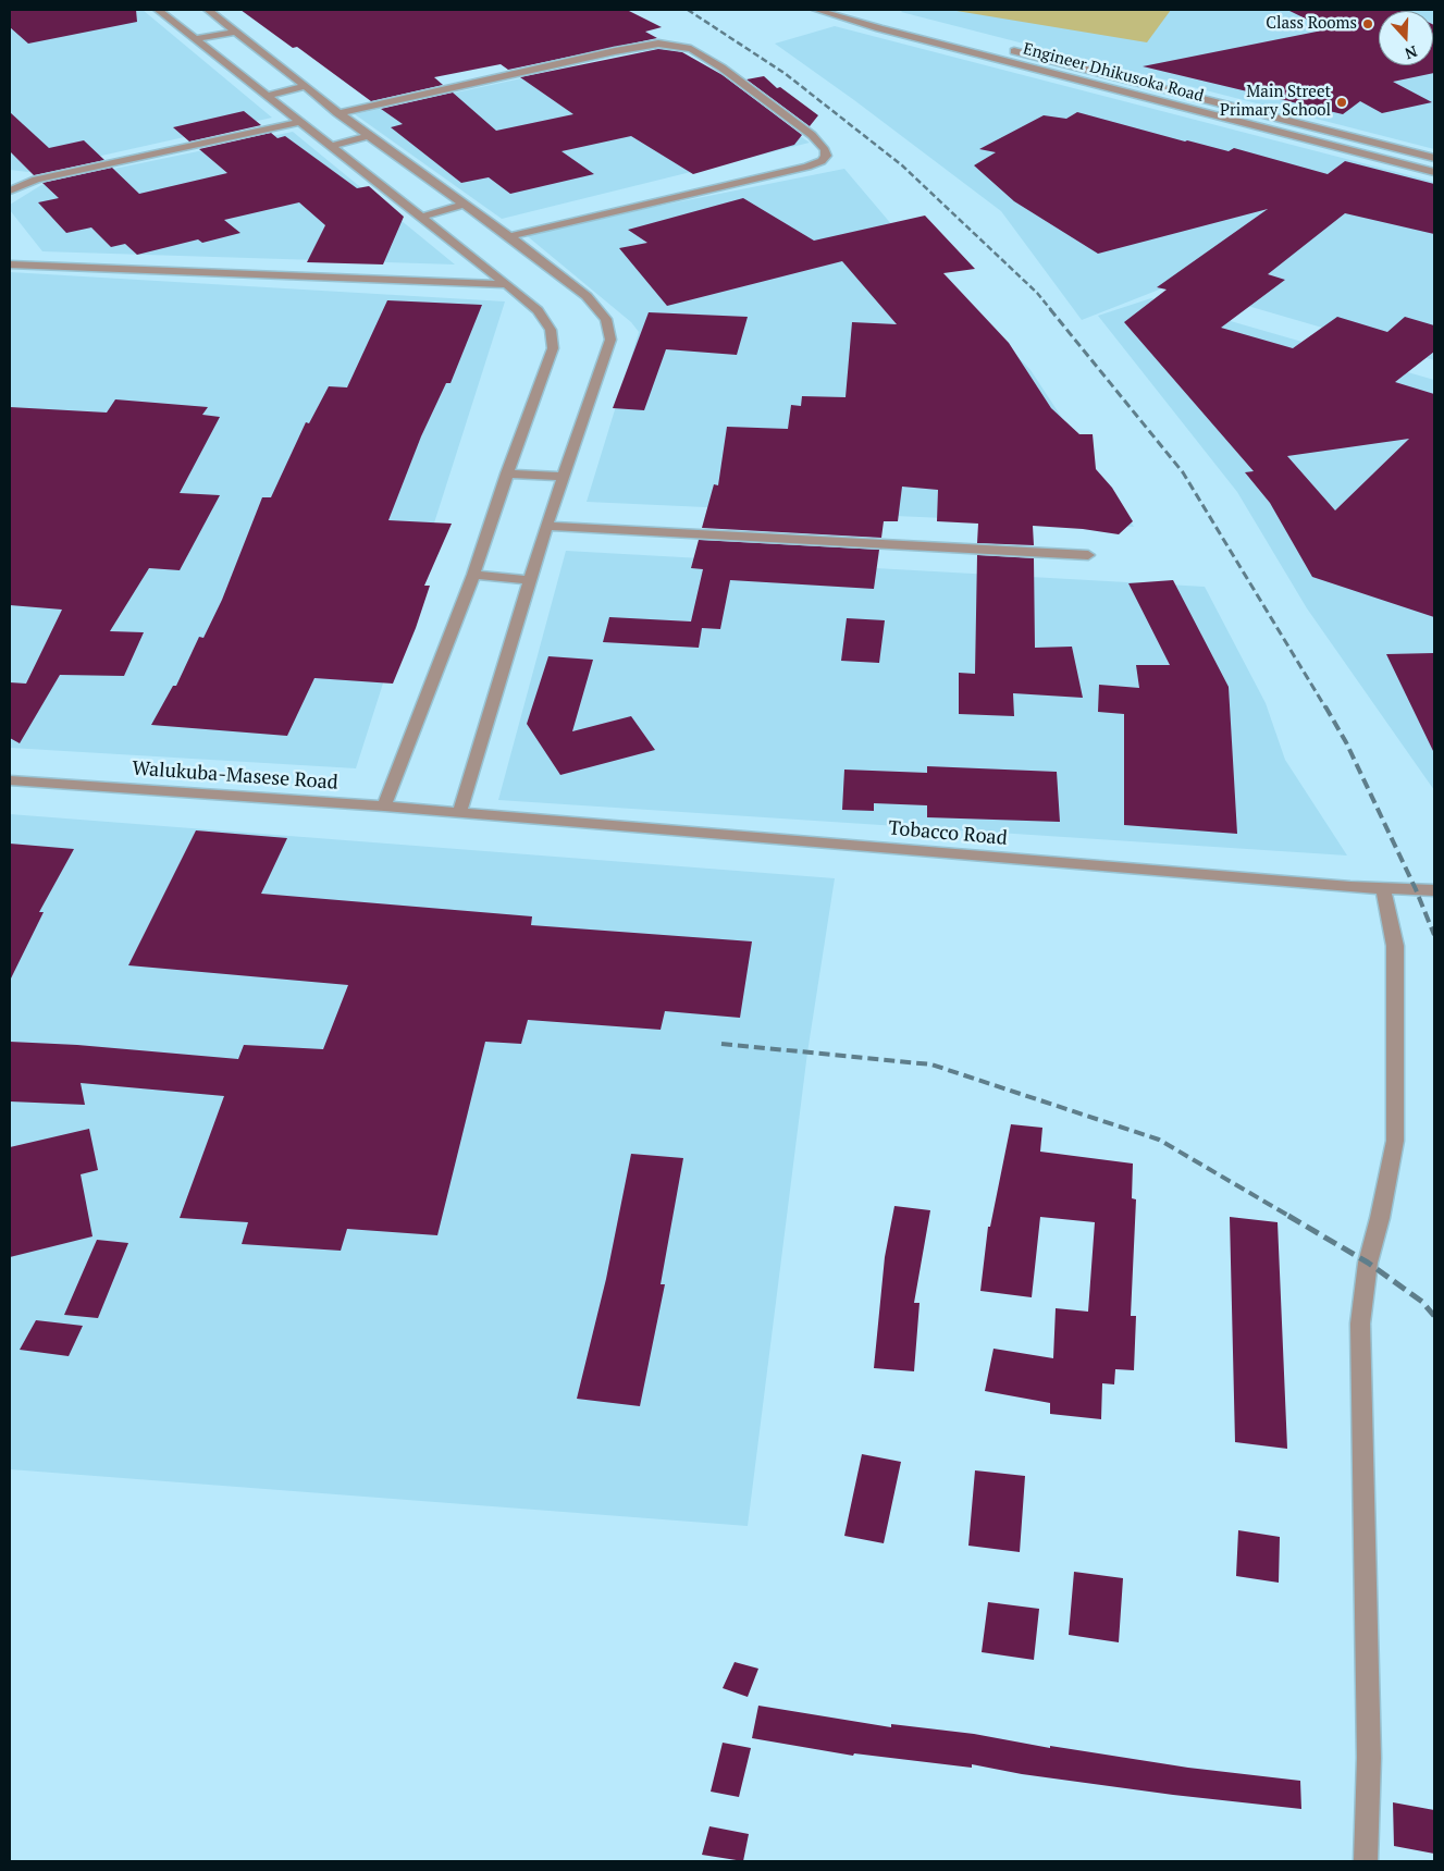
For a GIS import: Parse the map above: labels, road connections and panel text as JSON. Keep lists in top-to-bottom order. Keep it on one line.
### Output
{"streets":{"street":["Engineer Dhikusoka Road","Walukuba-Masese Road","Tobacco Road"]},"crossings":[["Walukuba-Masese Road","Tobacco Road"]],"places":["Class Rooms","Main Street Primary School"],"north":"bottom"}
